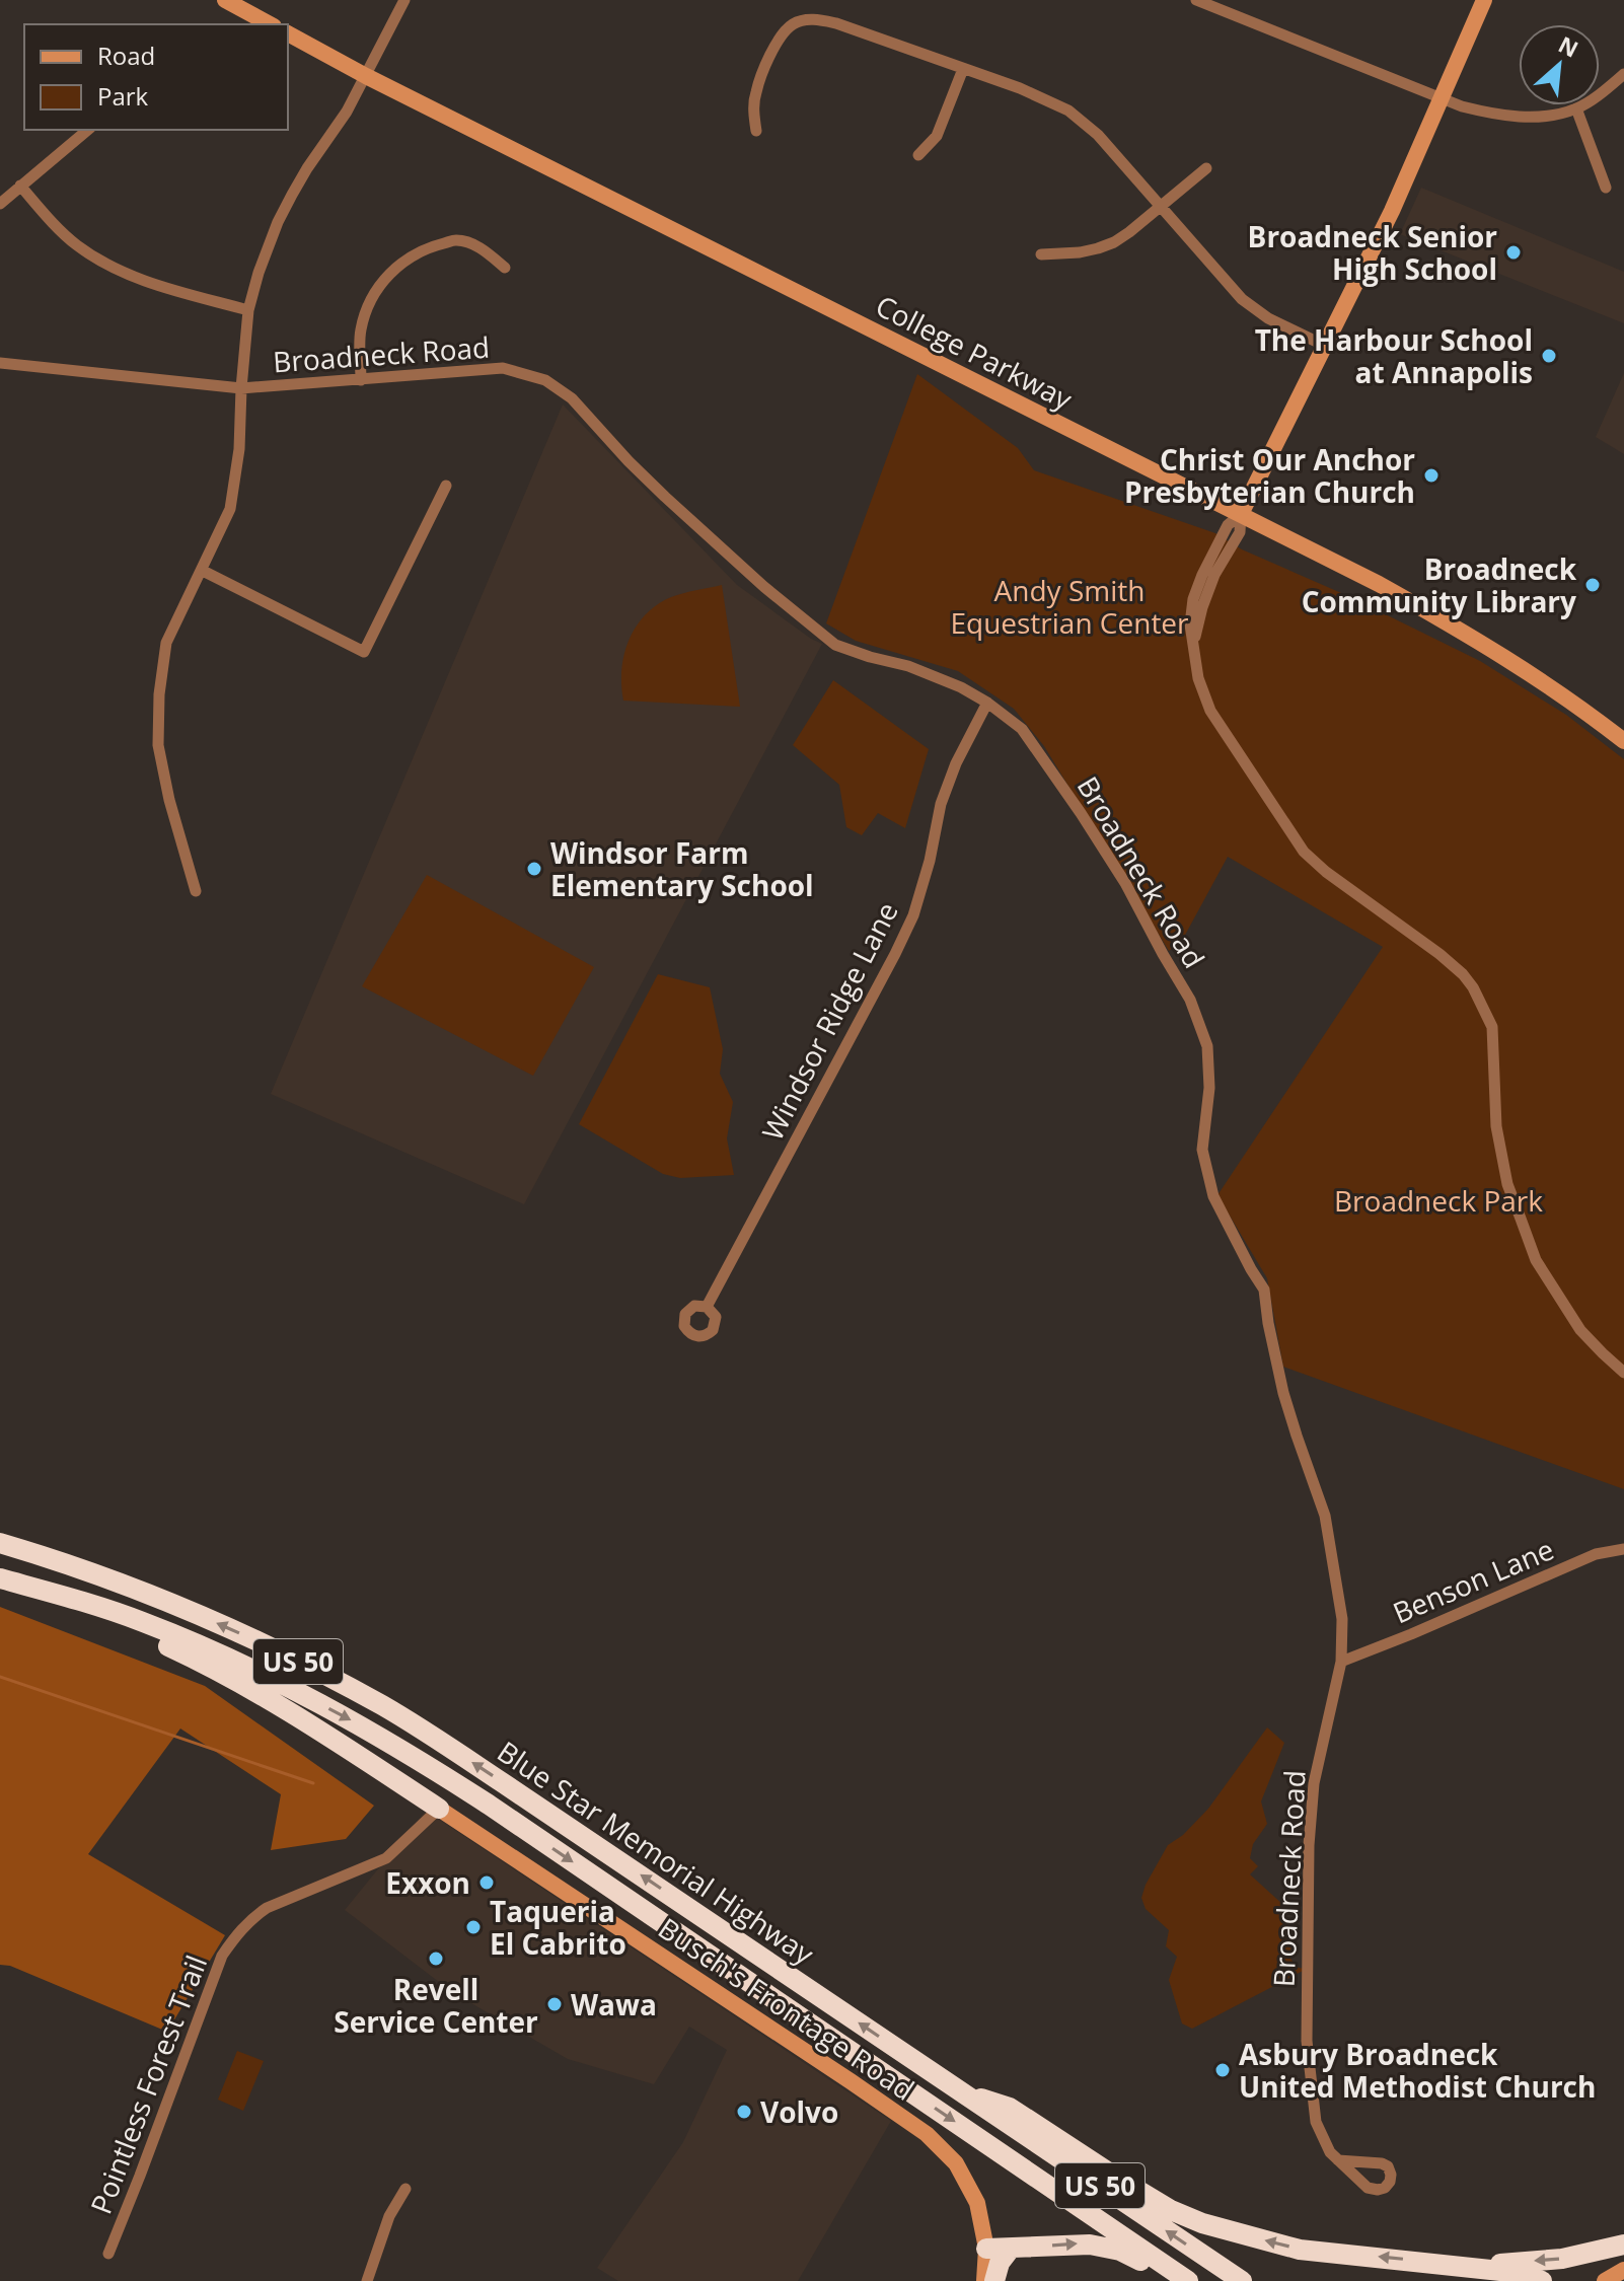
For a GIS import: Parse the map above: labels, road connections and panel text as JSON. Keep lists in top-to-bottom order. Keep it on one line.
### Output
{"streets":{"highway":["US 50","Blue Star Memorial Highway"],"main road":["College Parkway","Busch's Frontage Road"],"street":["Broadneck Road","Windsor Ridge Lane","Benson Lane","Pointless Forest Trail"]},"crossings":[["Broadneck Road","Windsor Ridge Lane"],["Broadneck Road","Benson Lane"],["Busch's Frontage Road","Pointless Forest Trail"]],"parks":["Andy Smith Equestrian Center","Broadneck Park"],"places":["Broadneck Senior High School","The Harbour School at Annapolis","Christ Our Anchor Presbyterian Church","Broadneck Community Library","Windsor Farm Elementary School","Exxon","Taqueria El Cabrito","Revell Service Center","Wawa","Asbury Broadneck United Methodist Church","Volvo"],"legend":["Road","Park"],"north":"top right"}
